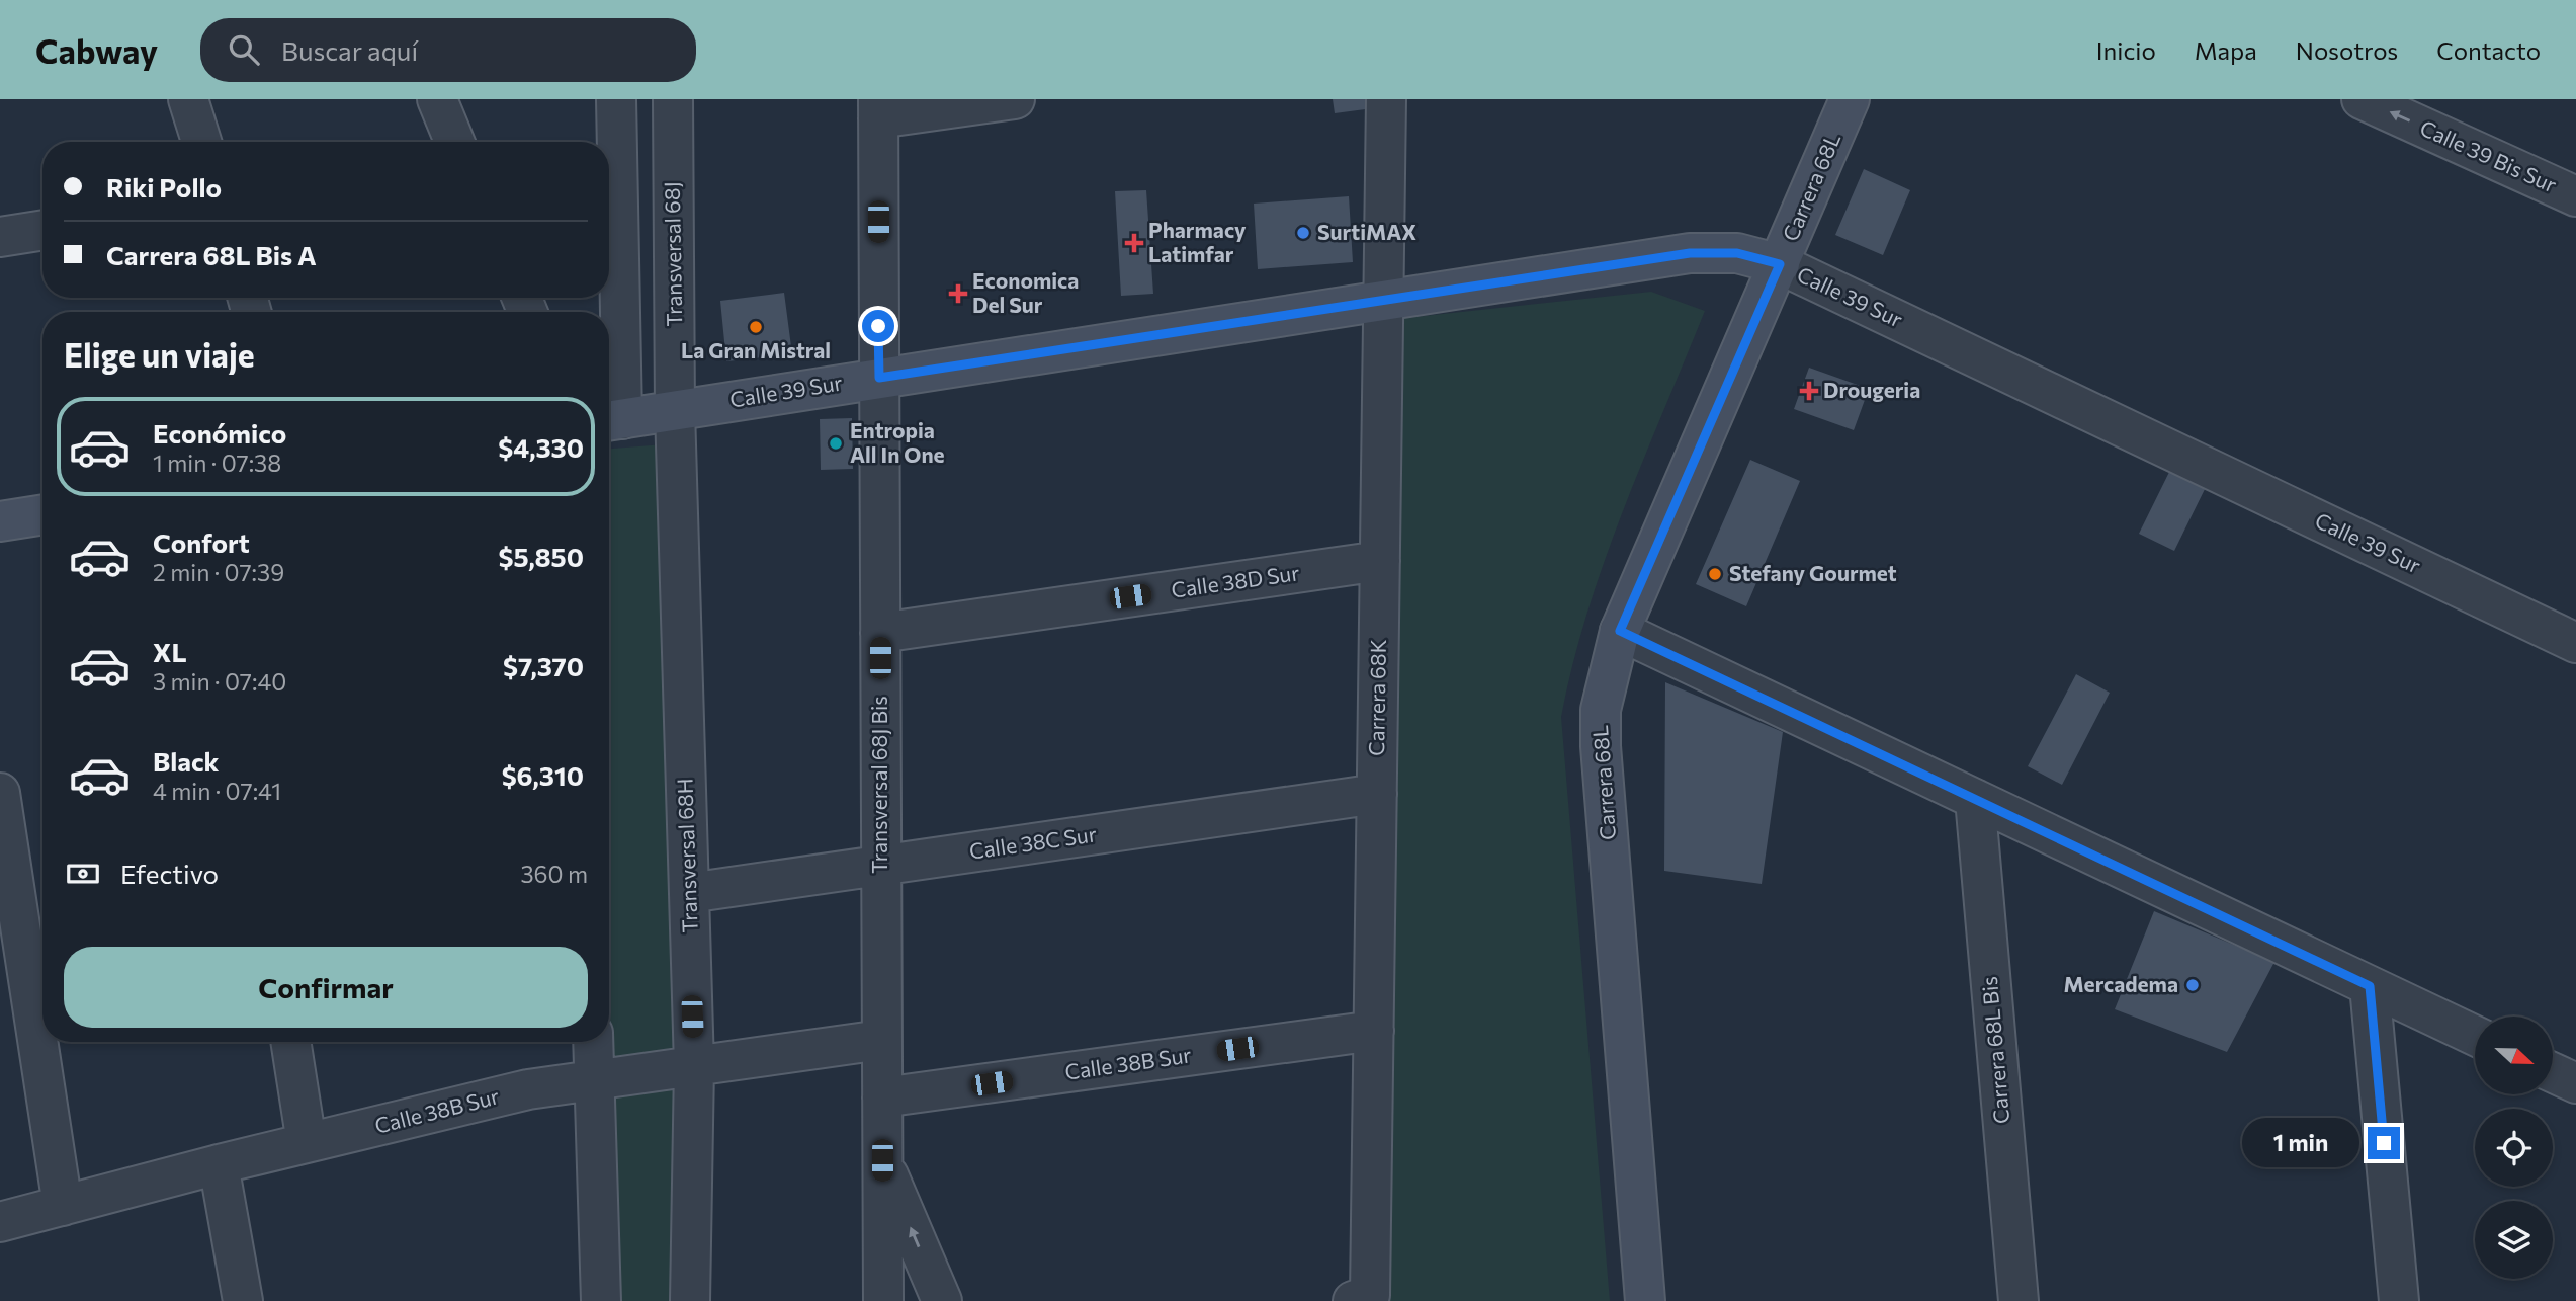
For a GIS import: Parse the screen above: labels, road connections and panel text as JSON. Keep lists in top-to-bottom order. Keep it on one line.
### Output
{"streets":{"street":["Calle 39 Bis Sur","Carrera 68L","Transversal 68J","Calle 39 Sur","Calle 38D Sur","Carrera 68K","Transversal 68J Bis","Calle 38C Sur","Transversal 68H","Carrera 68L Bis","Calle 38B Sur"]},"crossings":[["Carrera 68L","Calle 39 Sur"],["Transversal 68J","Calle 39 Sur"],["Transversal 68J","Transversal 68H"],["Calle 39 Sur","Carrera 68K"],["Calle 39 Sur","Transversal 68J Bis"],["Calle 39 Sur","Transversal 68H"],["Calle 38D Sur","Carrera 68K"],["Calle 38D Sur","Transversal 68J Bis"],["Carrera 68K","Calle 38C Sur"],["Carrera 68K","Calle 38B Sur"],["Transversal 68J Bis","Calle 38C Sur"],["Transversal 68J Bis","Calle 38B Sur"],["Calle 38C Sur","Transversal 68H"],["Transversal 68H","Calle 38B Sur"]],"one_way":["Calle 39 Bis Sur"],"places":{"other":["SurtiMAX","La Gran Mistral","Entropia All In One","Stefany Gourmet","Mercadema"],"health":["Pharmacy Latimfar","Economica Del Sur","Drougeria"]},"north":"right","page":{"header":"Cabway","search":"Buscar aquí","nav":["Inicio","Mapa","Nosotros","Contacto"],"banner":["Riki Pollo","Carrera 68L Bis A"],"heading":"Elige un viaje","list":[{"name":"Económico","note":"1 min · 07:38","value":"$4,330"},{"name":"Confort","note":"2 min · 07:39","value":"$5,850"},{"name":"XL","note":"3 min · 07:40","value":"$7,370"},{"name":"Black","note":"4 min · 07:41","value":"$6,310"}],"pay":["Efectivo","360 m"],"buttons":"Confirmar","bubble":"1 min"}}
